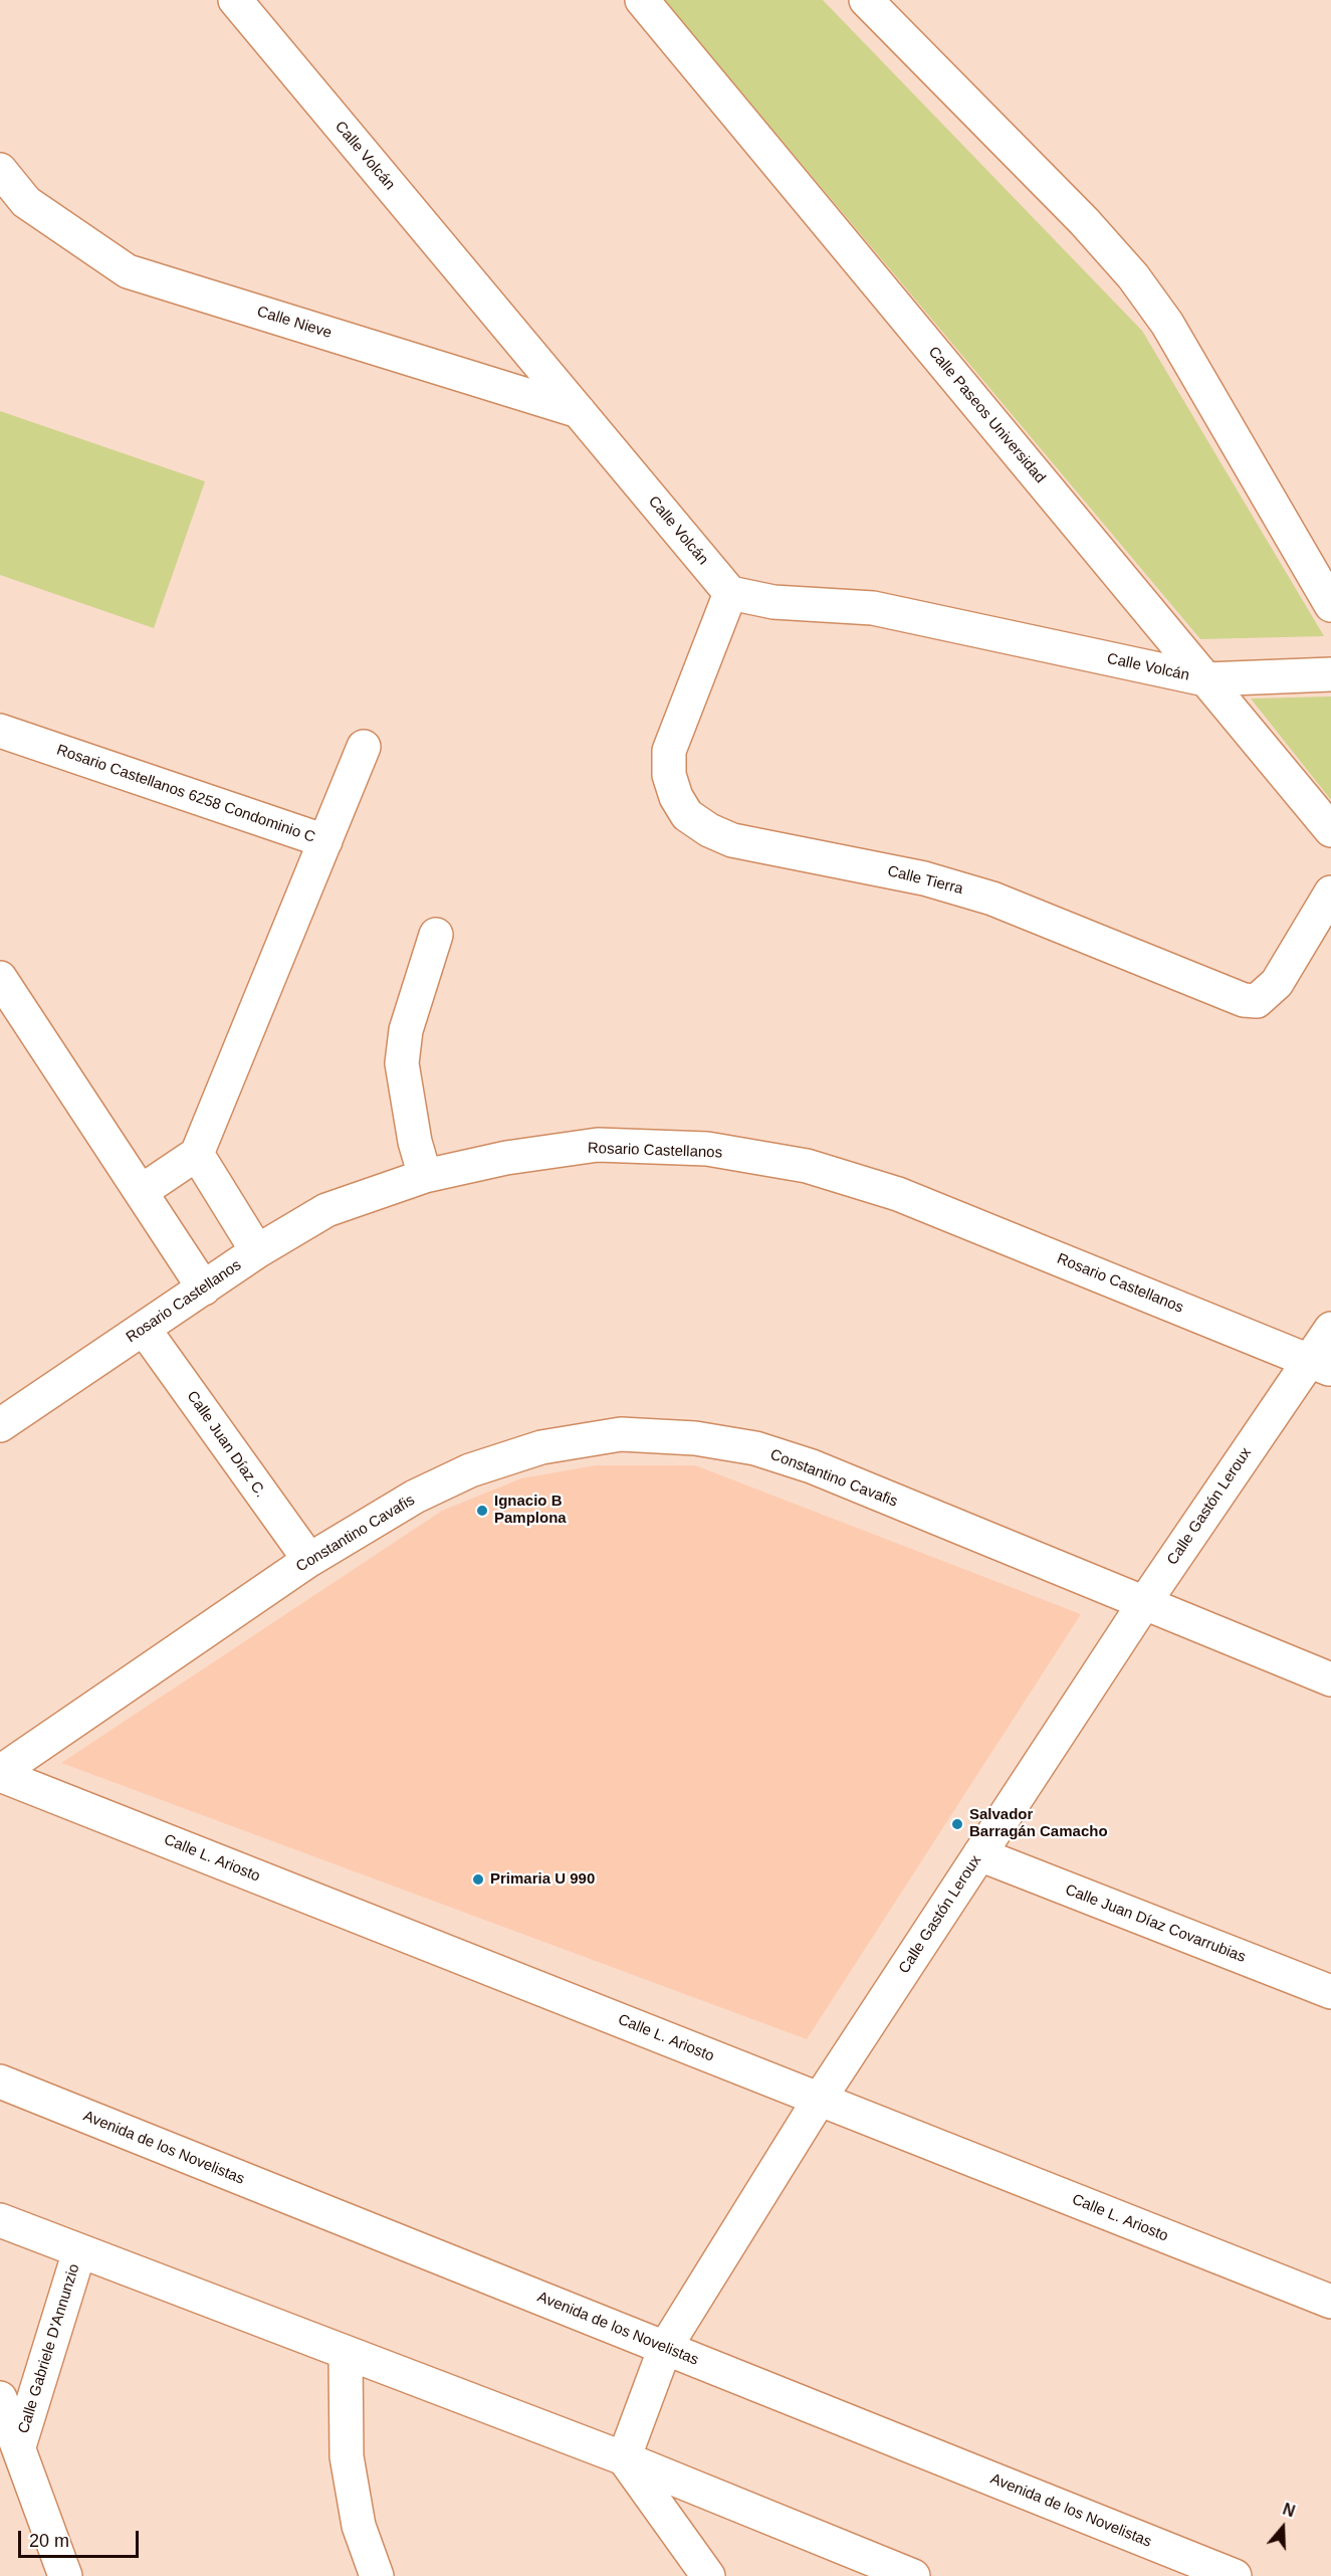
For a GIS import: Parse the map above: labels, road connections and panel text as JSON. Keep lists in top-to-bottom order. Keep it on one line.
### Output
{"streets":{"street":["Calle Volcán","Calle Nieve","Calle Paseos Universidad","Rosario Castellanos 6258 Condominio C","Calle Tierra","Rosario Castellanos","Calle Juan Díaz C.","Constantino Cavafis","Calle Gastón Leroux","Calle L. Ariosto","Calle Juan Díaz Covarrubias","Avenida de los Novelistas","Calle Gabriele D'Annunzio"]},"crossings":[["Calle Volcán","Calle Nieve"],["Calle Volcán","Calle Paseos Universidad"],["Calle Volcán","Calle Tierra"],["Rosario Castellanos","Calle Juan Díaz C."],["Rosario Castellanos","Calle Gastón Leroux"],["Calle Juan Díaz C.","Constantino Cavafis"],["Constantino Cavafis","Calle Gastón Leroux"],["Constantino Cavafis","Calle L. Ariosto"],["Calle Gastón Leroux","Calle L. Ariosto"],["Calle Gastón Leroux","Calle Juan Díaz Covarrubias"],["Calle Gastón Leroux","Avenida de los Novelistas"]],"places":["Ignacio B Pamplona","Salvador Barragán Camacho","Primaria U 990"],"scale_bar":"20 m","north":"top"}
